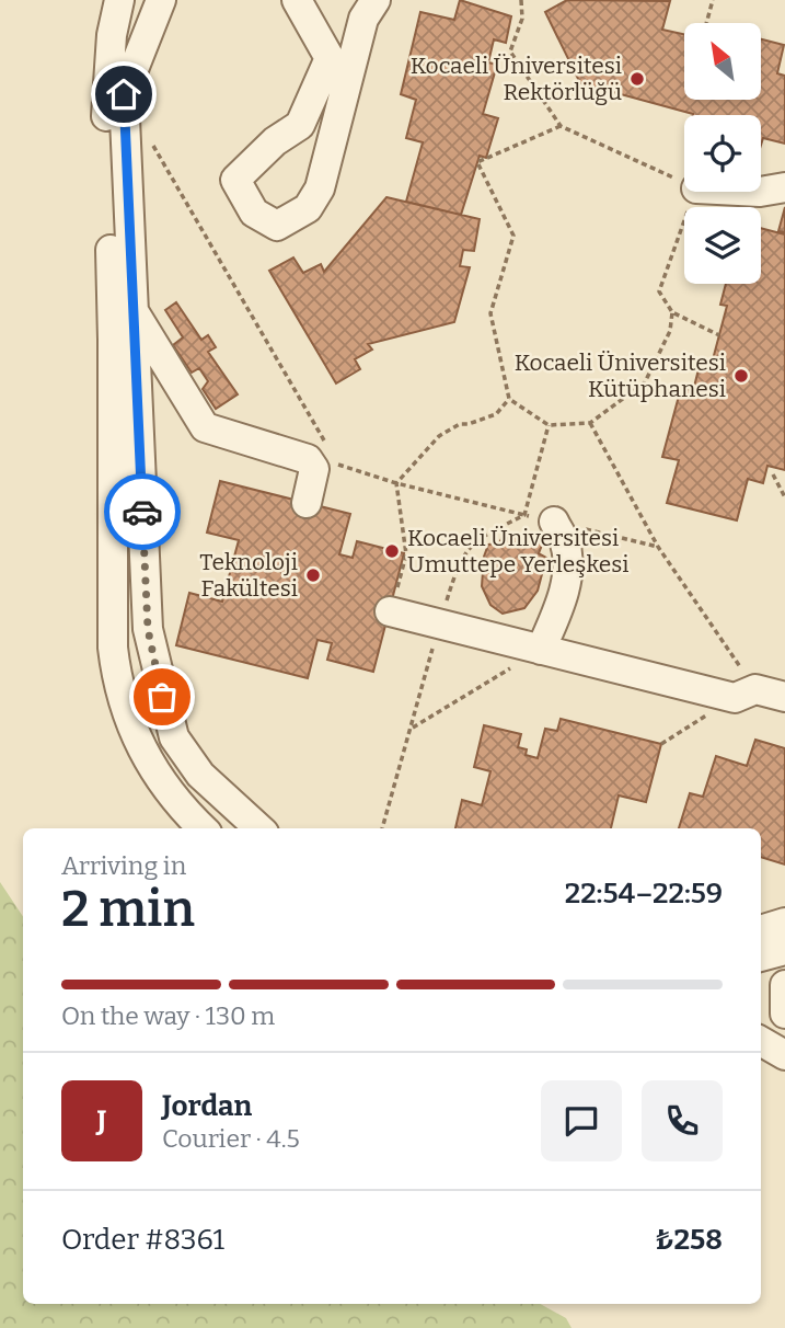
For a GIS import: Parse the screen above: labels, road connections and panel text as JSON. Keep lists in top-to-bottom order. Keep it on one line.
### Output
{"places":["Kocaeli Üniversitesi Rektörlüğü","Kocaeli Üniversitesi Kütüphanesi","Kocaeli Üniversitesi Umuttepe Yerleşkesi","Teknoloji Fakültesi"],"north":"top left","page":{"heading":["2 min","Arriving in","22:54–22:59"],"panel":["Jordan","Courier · 4.5","Order #8361","₺258"],"bar":"On the way · 130 m","round":"J"}}
